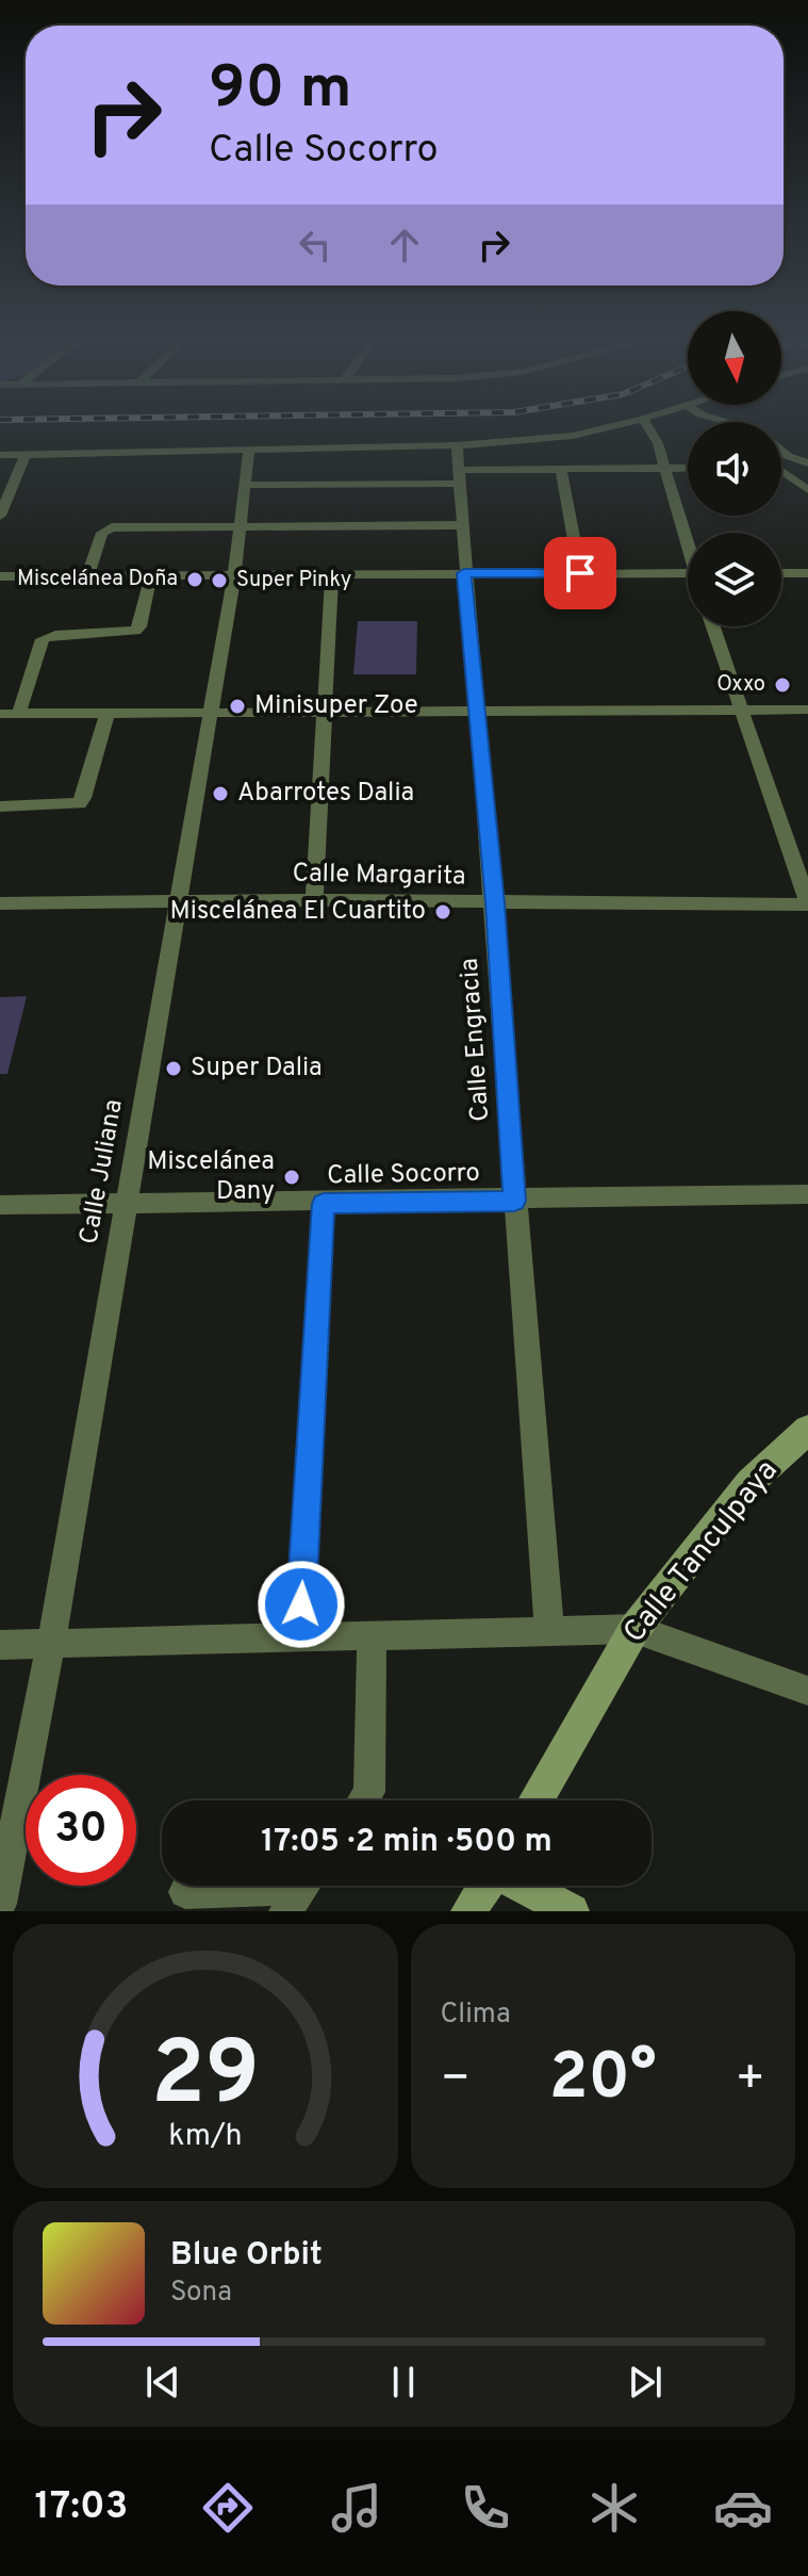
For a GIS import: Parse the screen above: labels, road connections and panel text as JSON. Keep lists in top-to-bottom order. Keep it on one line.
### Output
{"streets":{"street":["Calle Margarita","Calle Engracia","Calle Juliana","Calle Socorro","Calle Tanculpaya"]},"crossings":[["Calle Margarita","Calle Engracia"],["Calle Margarita","Calle Juliana"],["Calle Engracia","Calle Socorro"],["Calle Juliana","Calle Socorro"]],"places":["Miscelánea Doña","Super Pinky","Oxxo","Minisuper Zoe","Abarrotes Dalia","Miscelánea El Cuartito","Super Dalia","Miscelánea Dany"],"north":"bottom","page":{"turn":["90 m","Calle Socorro"],"limit":"30","trip":"17:05 · 2 min · 500 m","tile":"Clima","heat":["−","20°","+"],"song":["Blue Orbit","Sona"],"tabs":"17:03","gauge":["29","km/h"]}}
